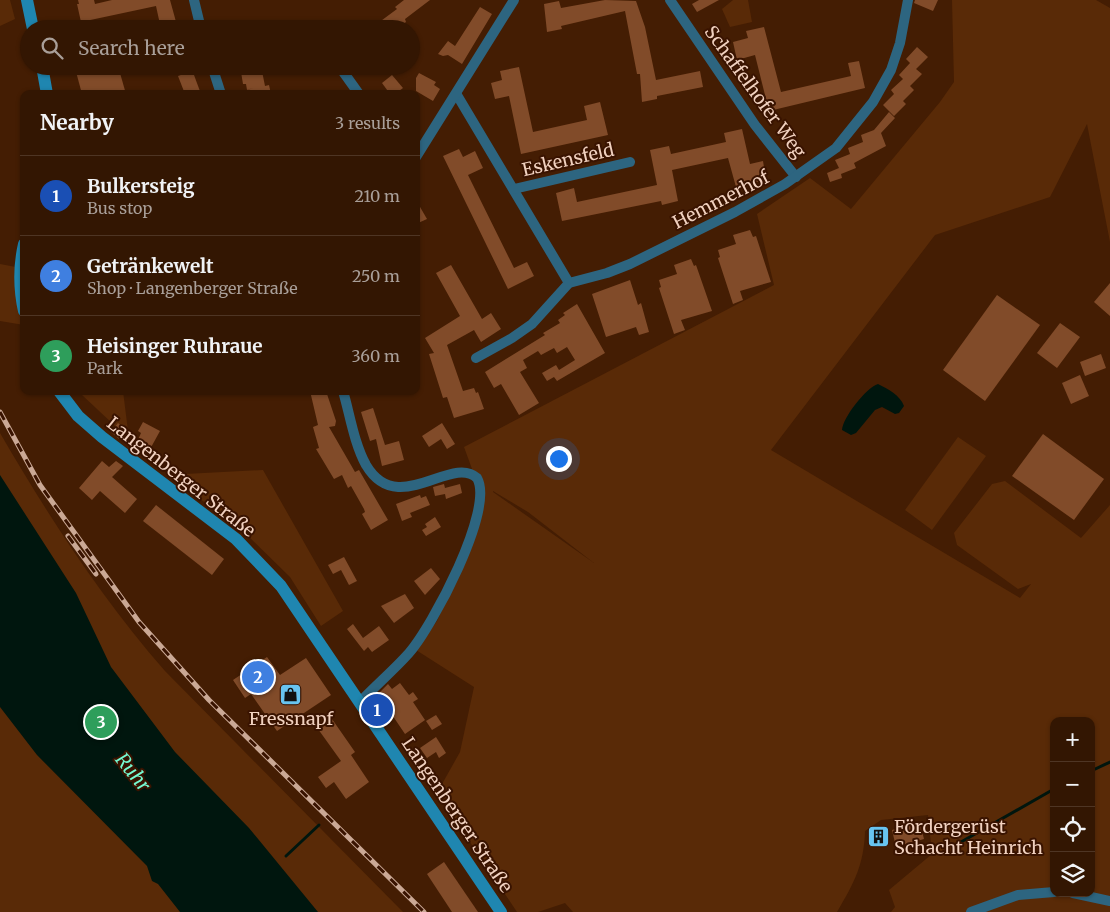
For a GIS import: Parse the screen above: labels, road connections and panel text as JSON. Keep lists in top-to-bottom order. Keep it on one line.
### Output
{"streets":{"main road":["Langenberger Straße"],"street":["Schaffelhofer Weg","Eskensfeld","Hemmerhof"]},"crossings":[["Schaffelhofer Weg","Hemmerhof"],["Eskensfeld","Hemmerhof"]],"water":["Ruhr"],"places":{"shop":["Fressnapf"],"building":["Fördergerüst Schacht Heinrich"]},"page":{"search":"Search here","heading":["Nearby","3 results"],"list":[{"mark":"1","name":"Bulkersteig","note":"Bus stop","value":"210 m"},{"mark":"2","name":"Getränkewelt","note":"Shop · Langenberger Straße","value":"250 m"},{"mark":"3","name":"Heisinger Ruhraue","note":"Park","value":"360 m"}],"pins":["2","1","3"],"map_buttons":["+","−"]}}
